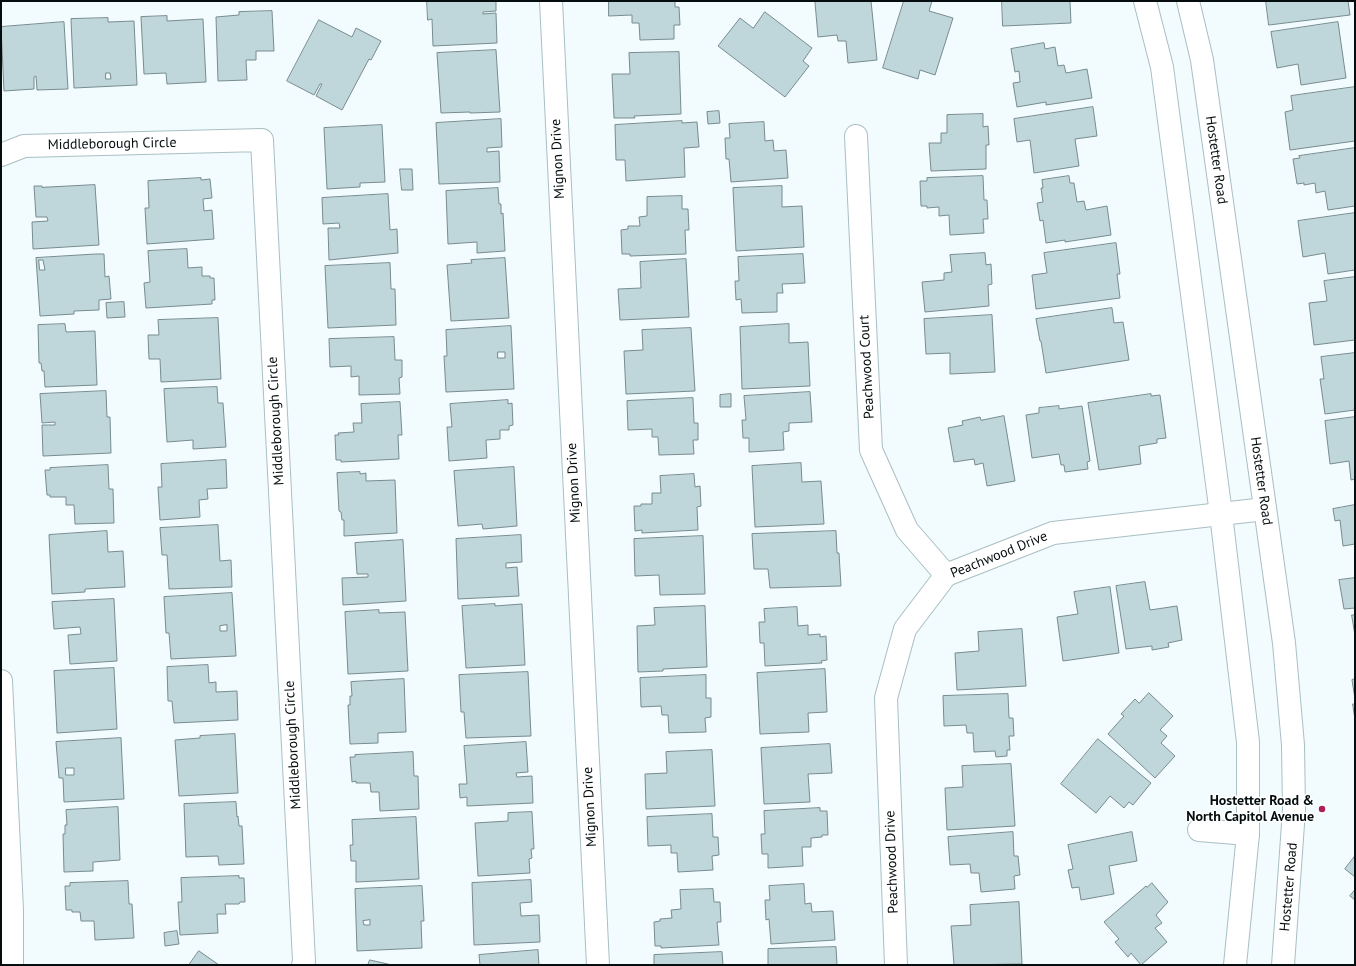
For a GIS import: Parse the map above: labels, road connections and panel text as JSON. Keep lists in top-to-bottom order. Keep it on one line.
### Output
{"streets":{"street":["Middleborough Circle","Mignon Drive","Hostetter Road","Peachwood Court","Peachwood Drive"]},"crossings":[["Hostetter Road","Peachwood Drive"],["Peachwood Court","Peachwood Drive"]],"places":["Hostetter Road & North Capitol Avenue"]}
